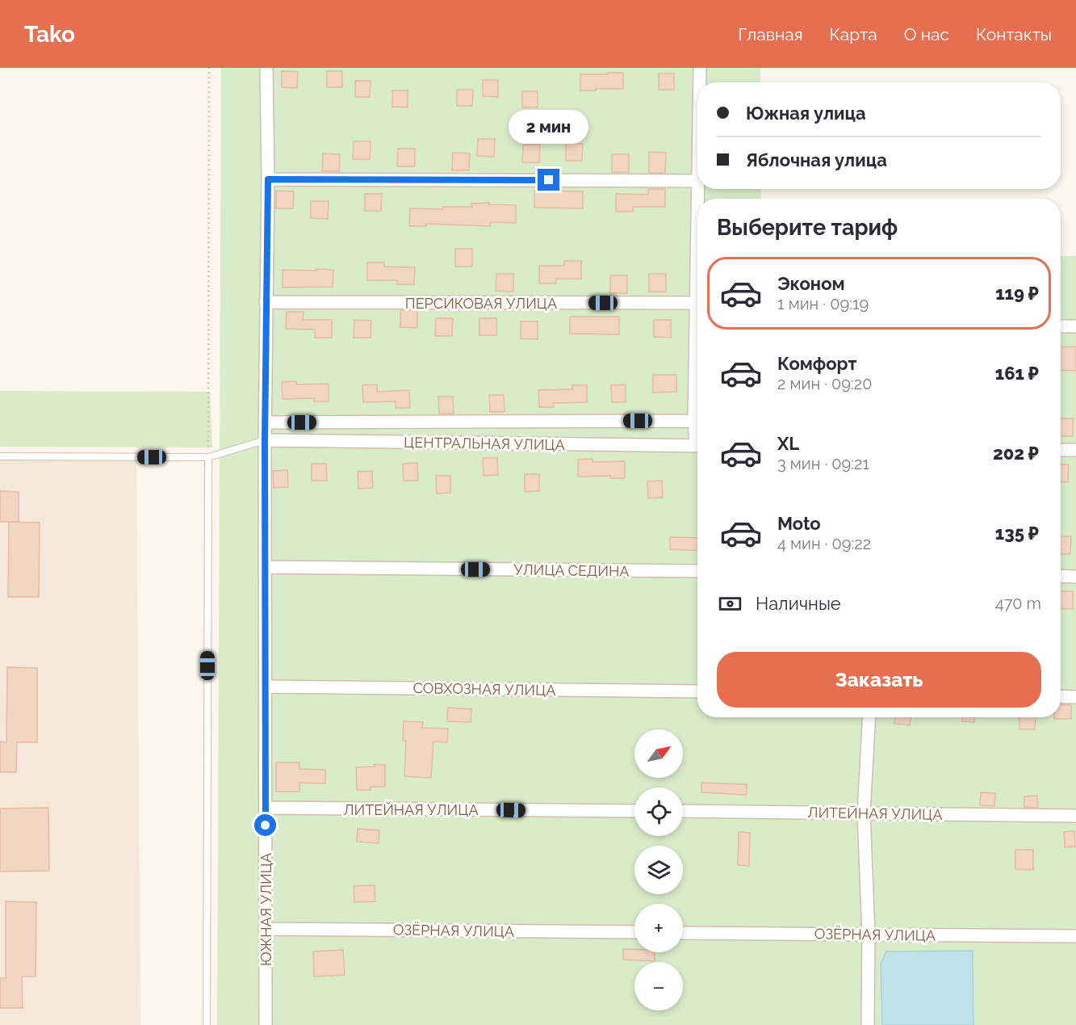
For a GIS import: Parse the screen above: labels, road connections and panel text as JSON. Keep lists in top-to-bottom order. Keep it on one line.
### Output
{"streets":{"street":["ПЕРСИКОВАЯ УЛИЦА","ЦЕНТРАЛЬНАЯ УЛИЦА","УЛИЦА СЕДИНА","СОВХОЗНАЯ УЛИЦА","ЛИТЕЙНАЯ УЛИЦА","ЮЖНАЯ УЛИЦА","ОЗЁРНАЯ УЛИЦА"]},"crossings":[["ПЕРСИКОВАЯ УЛИЦА","ЮЖНАЯ УЛИЦА"],["ЦЕНТРАЛЬНАЯ УЛИЦА","ЮЖНАЯ УЛИЦА"],["УЛИЦА СЕДИНА","ЮЖНАЯ УЛИЦА"],["СОВХОЗНАЯ УЛИЦА","ЮЖНАЯ УЛИЦА"],["ЛИТЕЙНАЯ УЛИЦА","ЮЖНАЯ УЛИЦА"],["ЮЖНАЯ УЛИЦА","ОЗЁРНАЯ УЛИЦА"]],"north":"top right","page":{"header":"Tako","nav":["Главная","Карта","О нас","Контакты"],"banner":["Южная улица","Яблочная улица"],"bubble":"2 мин","heading":"Выберите тариф","list":[{"name":"Эконом","note":"1 мин · 09:19","value":"119 ₽"},{"name":"Комфорт","note":"2 мин · 09:20","value":"161 ₽"},{"name":"XL","note":"3 мин · 09:21","value":"202 ₽"},{"name":"Moto","note":"4 мин · 09:22","value":"135 ₽"}],"pay":["Наличные","470 m"],"buttons":"Заказать","map_buttons":["+","−"]}}
